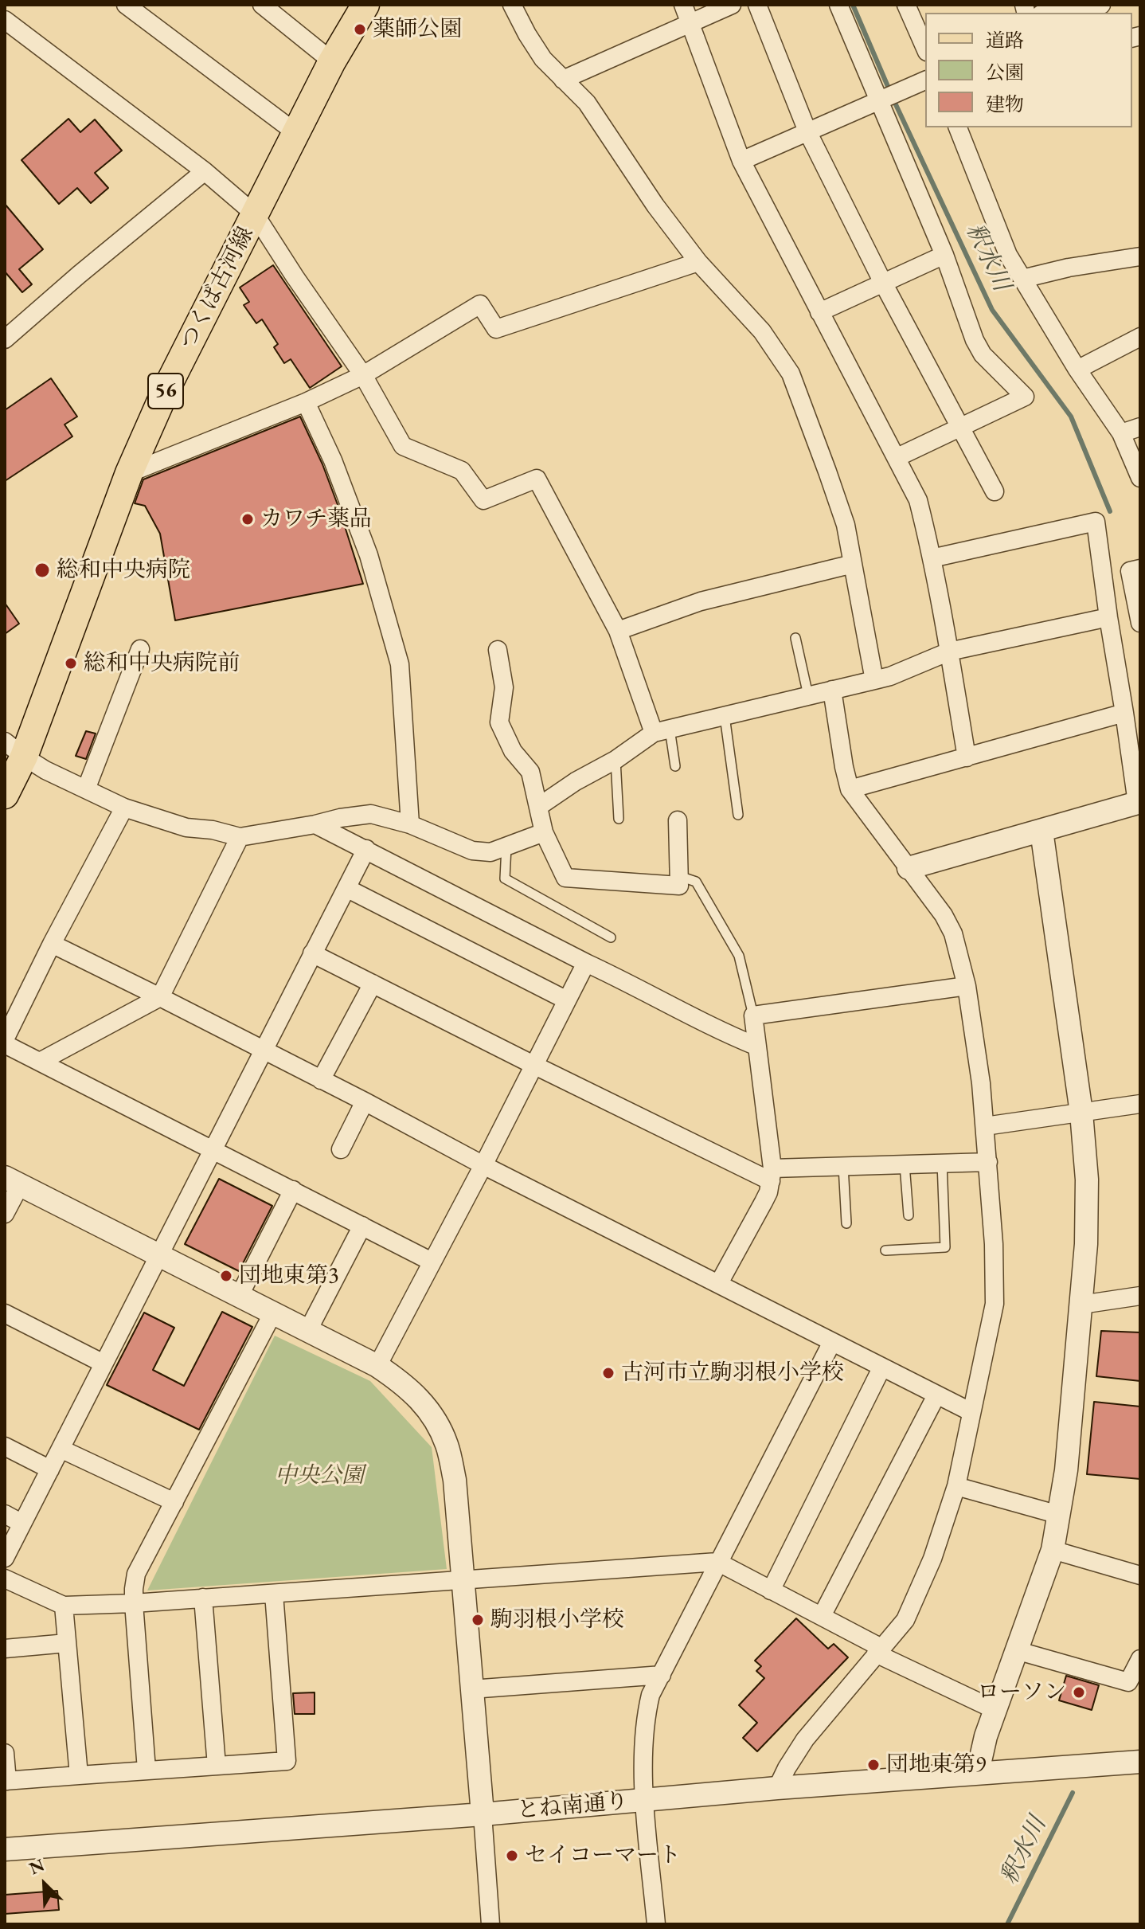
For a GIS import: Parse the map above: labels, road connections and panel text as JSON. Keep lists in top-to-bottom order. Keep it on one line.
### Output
{"streets":{"main road":["つくば古河線","56"],"street":["とね南通り"]},"water":["釈水川"],"parks":["中央公園"],"places":["薬師公園","カワチ薬品","総和中央病院","総和中央病院前","団地東第3","古河市立駒羽根小学校","駒羽根小学校","ローソン","団地東第9","セイコーマート"],"legend":["道路","公園","建物"],"north":"top left"}
